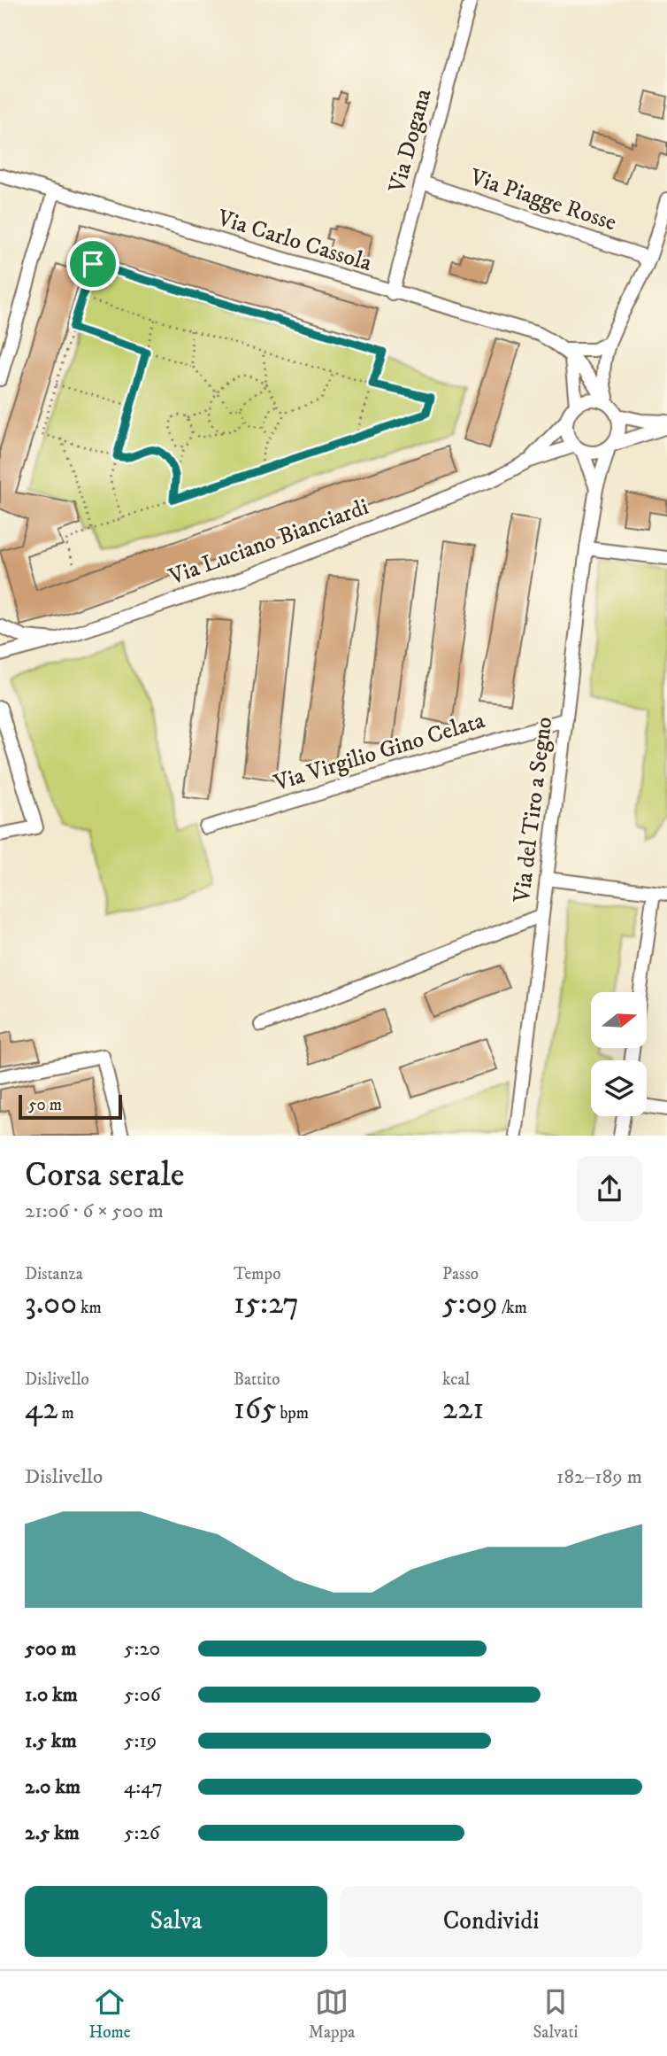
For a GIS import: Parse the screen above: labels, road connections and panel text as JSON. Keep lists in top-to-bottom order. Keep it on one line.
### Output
{"streets":{"street":["Via Dogana","Via Piagge Rosse","Via Carlo Cassola","Via Luciano Bianciardi","Via Virgilio Gino Celata","Via del Tiro a Segno"]},"crossings":[["Via Dogana","Via Piagge Rosse"],["Via Dogana","Via Carlo Cassola"],["Via Carlo Cassola","Via del Tiro a Segno"],["Via Virgilio Gino Celata","Via del Tiro a Segno"]],"scale_bar":"50 m","north":"right","page":{"scale":"50 m","heading":["Corsa serale","21:06 · 6 × 500 m"],"stats":[["Distanza","3.00 km"],["Tempo","15:27"],["Passo","5:09 /km"],["Dislivello","42 m"],["Battito","165 bpm"],["kcal","221"]],"chart":["Dislivello","182–189 m"],"list":[{"name":"500 m","note":"5:20"},{"name":"1.0 km","note":"5:06"},{"name":"1.5 km","note":"5:19"},{"name":"2.0 km","note":"4:47"},{"name":"2.5 km","note":"5:26"}],"buttons":["Salva","Condividi"],"tabs":["Home","Mappa","Salvati"]}}
